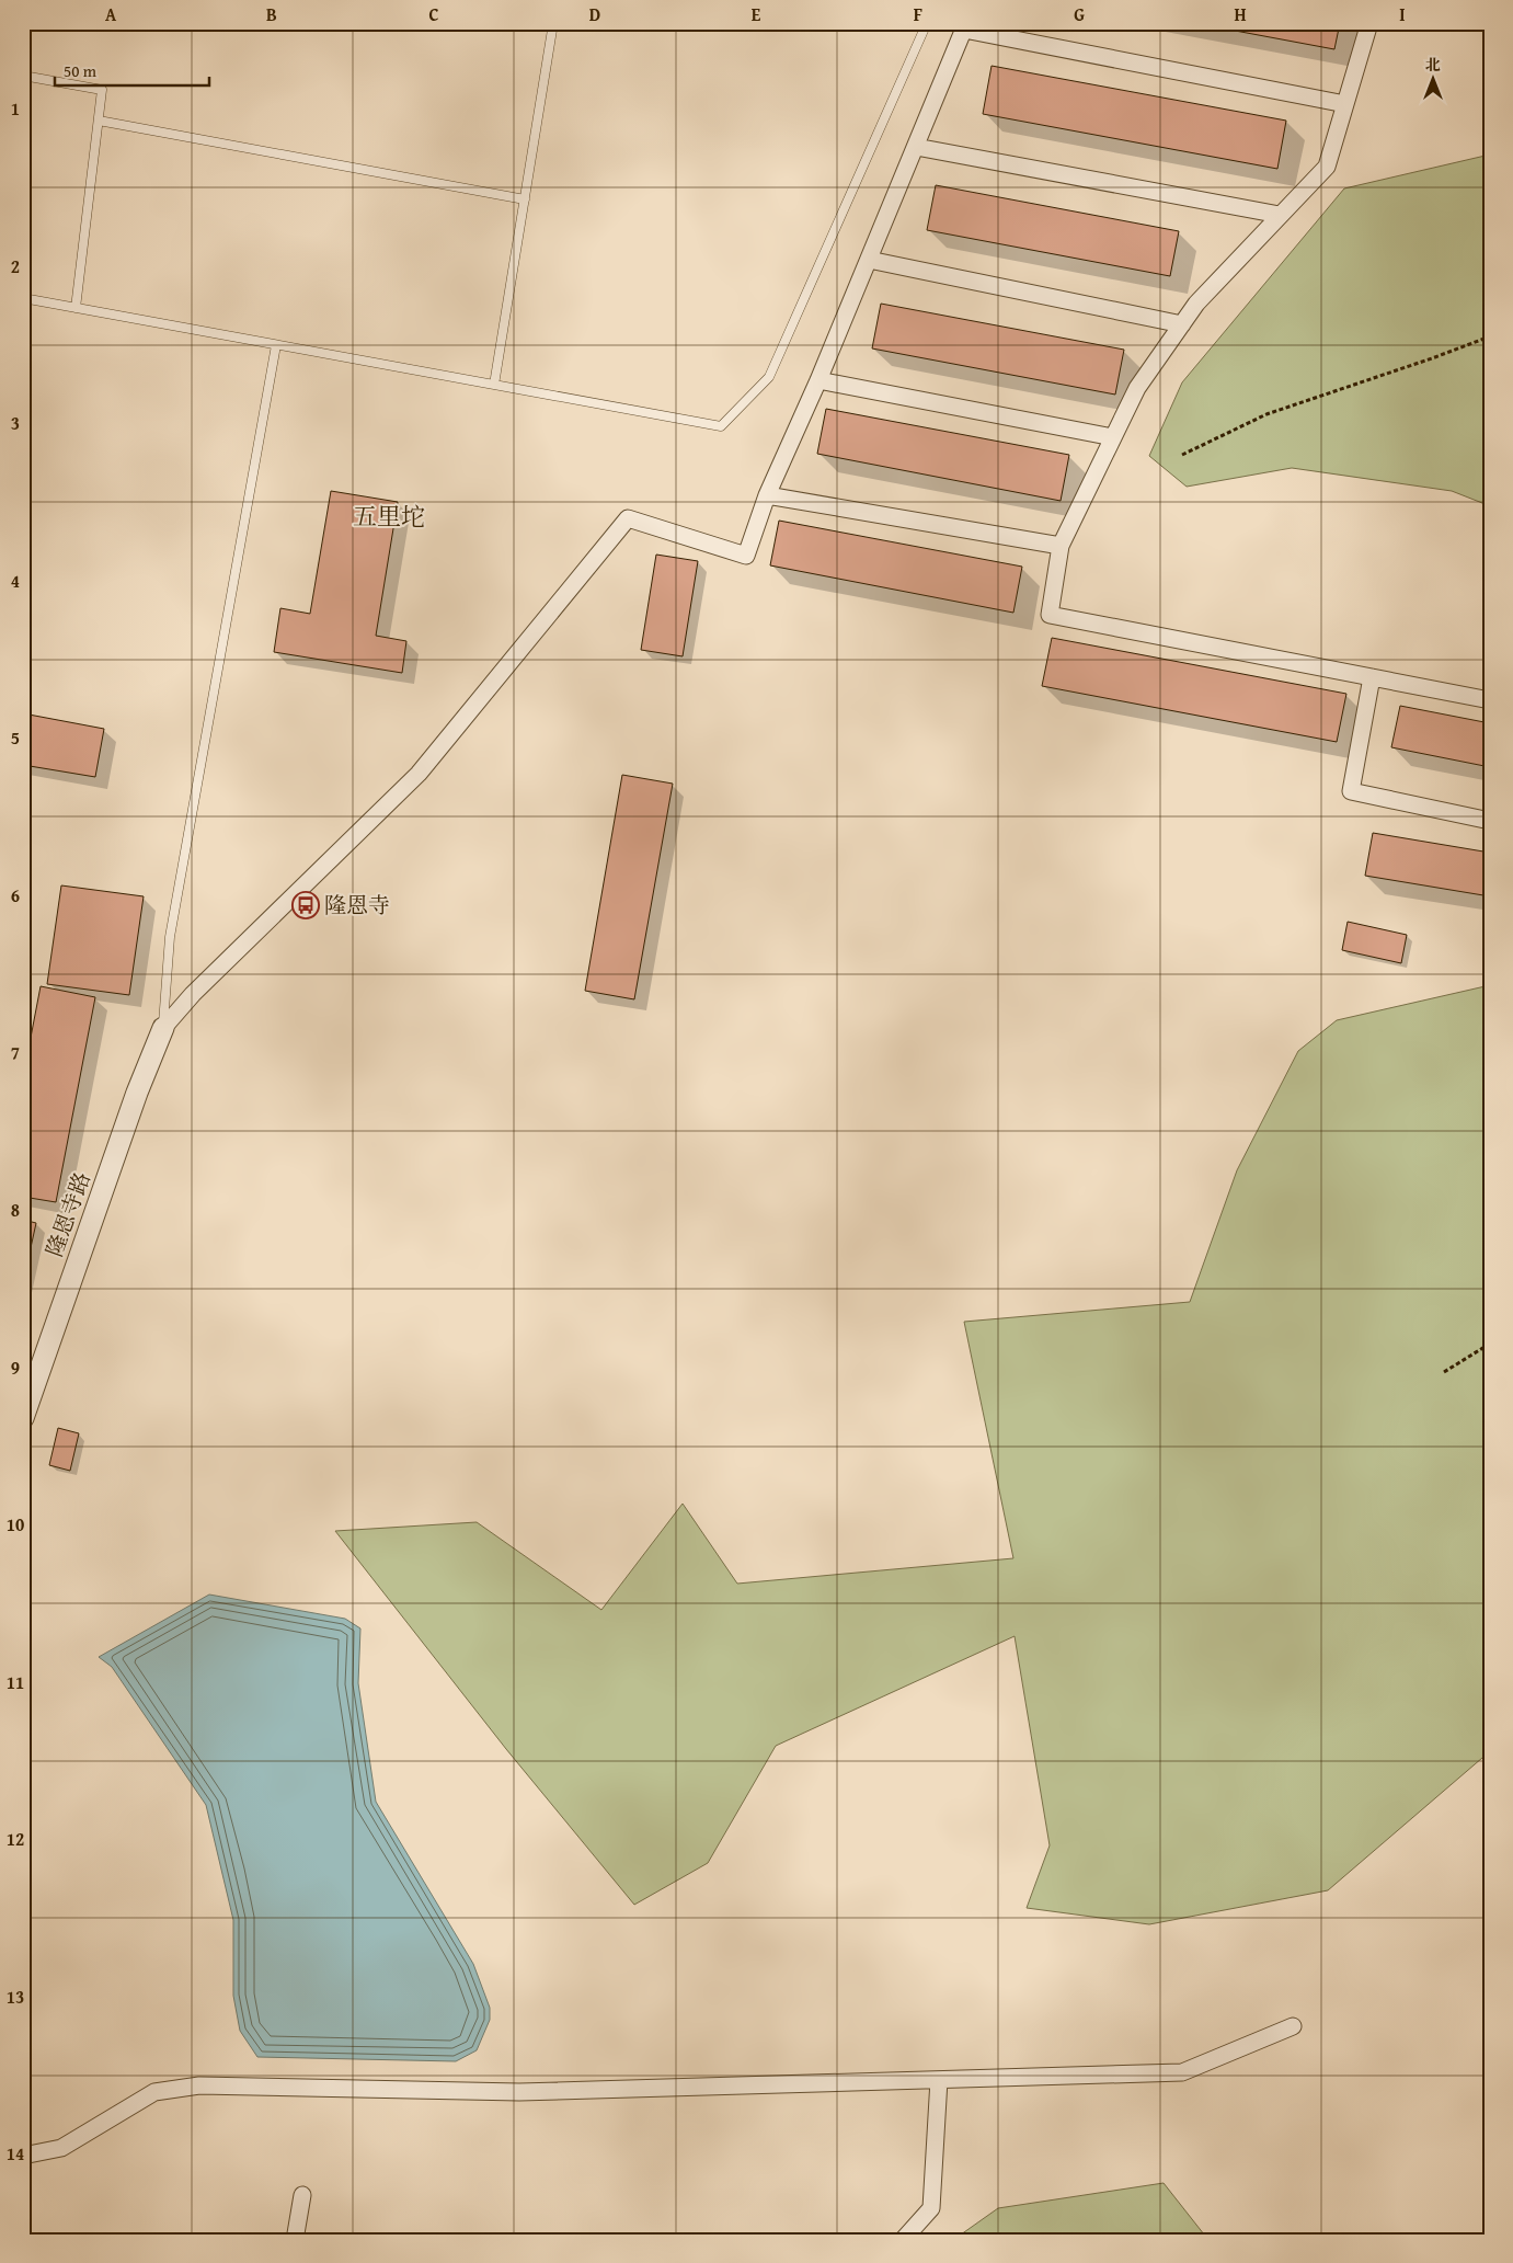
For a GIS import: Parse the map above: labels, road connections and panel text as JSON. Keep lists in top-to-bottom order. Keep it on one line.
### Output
{"streets":{"street":["隆恩寺路"]},"districts":["五里坨"],"places":{"bus stop":["隆恩寺"]},"scale_bar":"50 m","north":"top","grid":{"columns":["A","B","C","D","E","F","G","H","I"],"rows":["1","2","3","4","5","6","7","8","9","10","11","12","13","14"]}}
